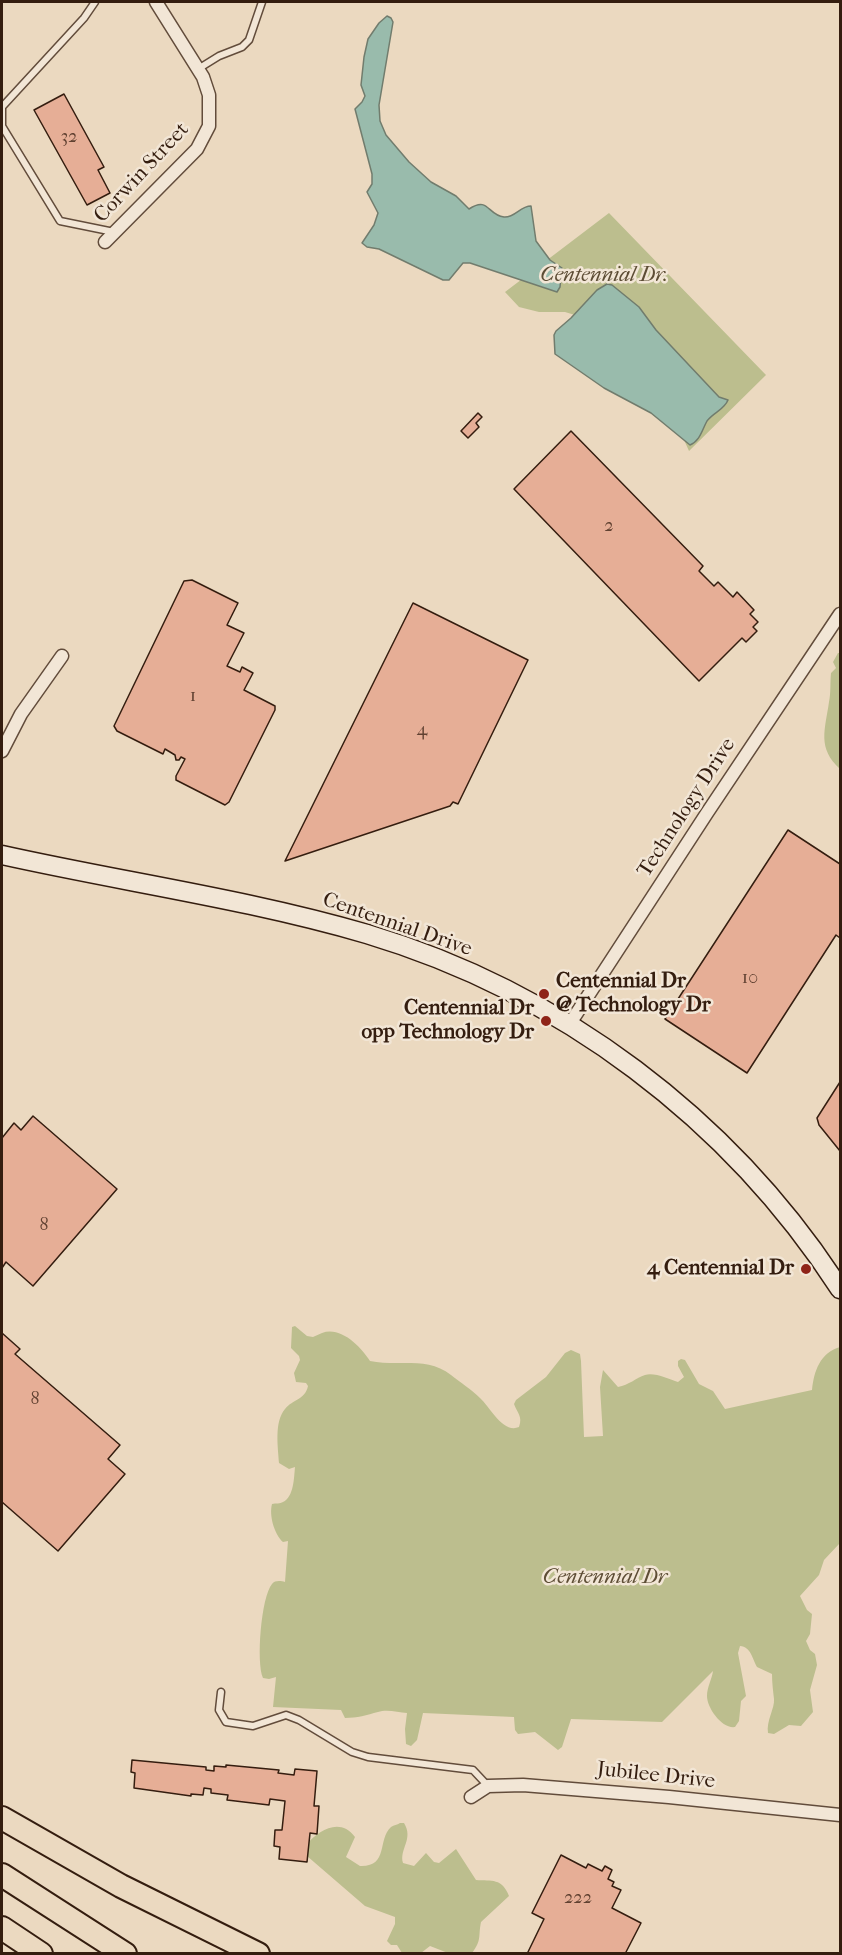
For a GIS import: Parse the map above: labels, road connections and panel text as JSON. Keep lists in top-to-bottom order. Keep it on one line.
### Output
{"streets":{"street":["Corwin Street","Technology Drive","Centennial Drive","Jubilee Drive"]},"crossings":[["Technology Drive","Centennial Drive"]],"parks":["Centennial Dr.","Centennial Dr"],"places":["Centennial Dr @ Technology Dr","Centennial Dr opp Technology Dr","4 Centennial Dr"],"house_numbers":["32","2","1","4","10","8","8","222"]}
